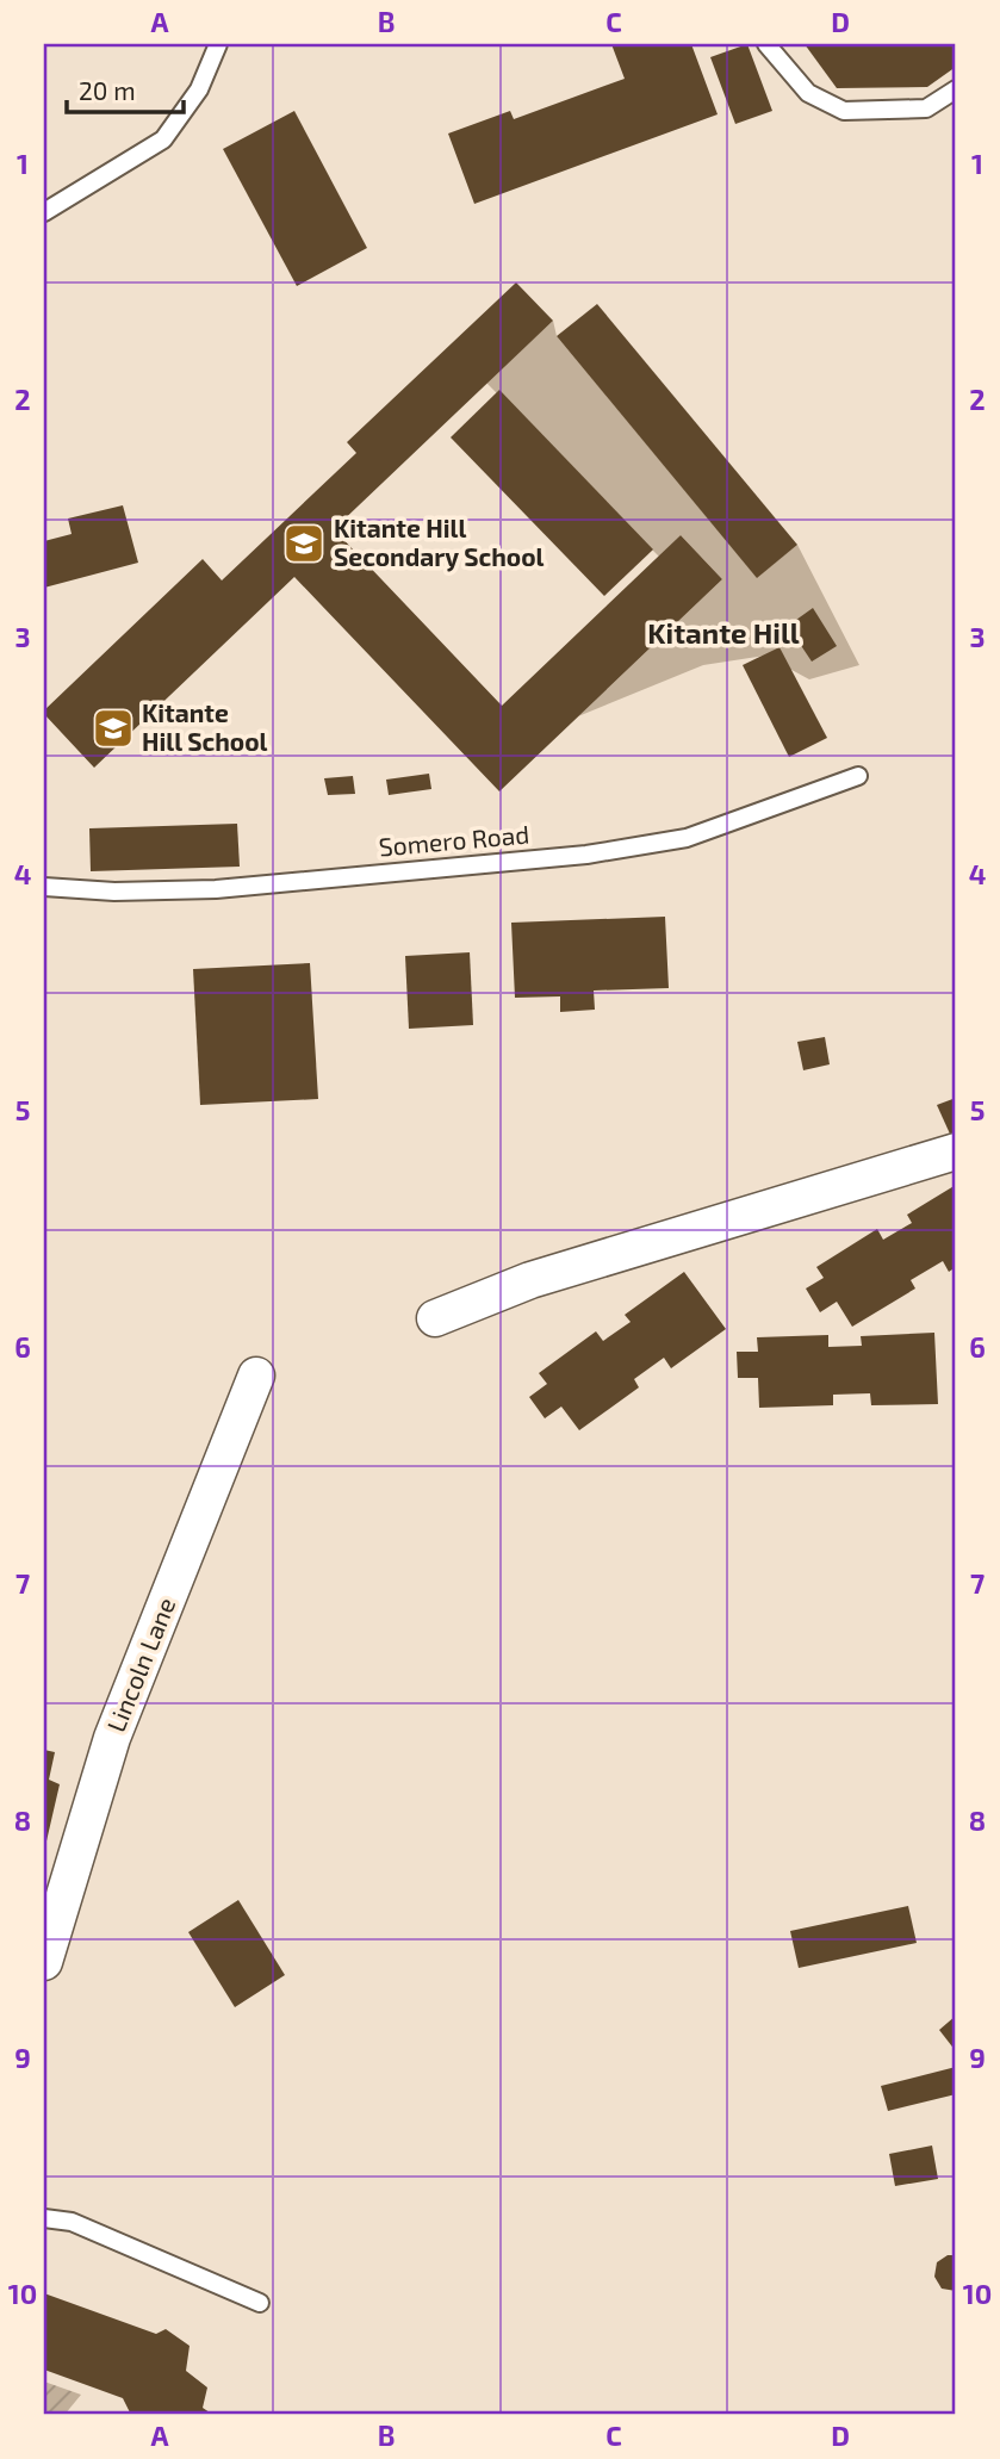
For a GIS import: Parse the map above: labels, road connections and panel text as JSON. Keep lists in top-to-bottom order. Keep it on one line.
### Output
{"streets":{"street":["Lincoln Lane"],"lane":["Somero Road"]},"districts":["Kitante Hill"],"places":{"school or university":["Kitante Hill Secondary School","Kitante Hill School"]},"scale_bar":"20 m","grid":{"columns":["A","B","C","D"],"rows":["1","2","3","4","5","6","7","8","9","10"]}}
